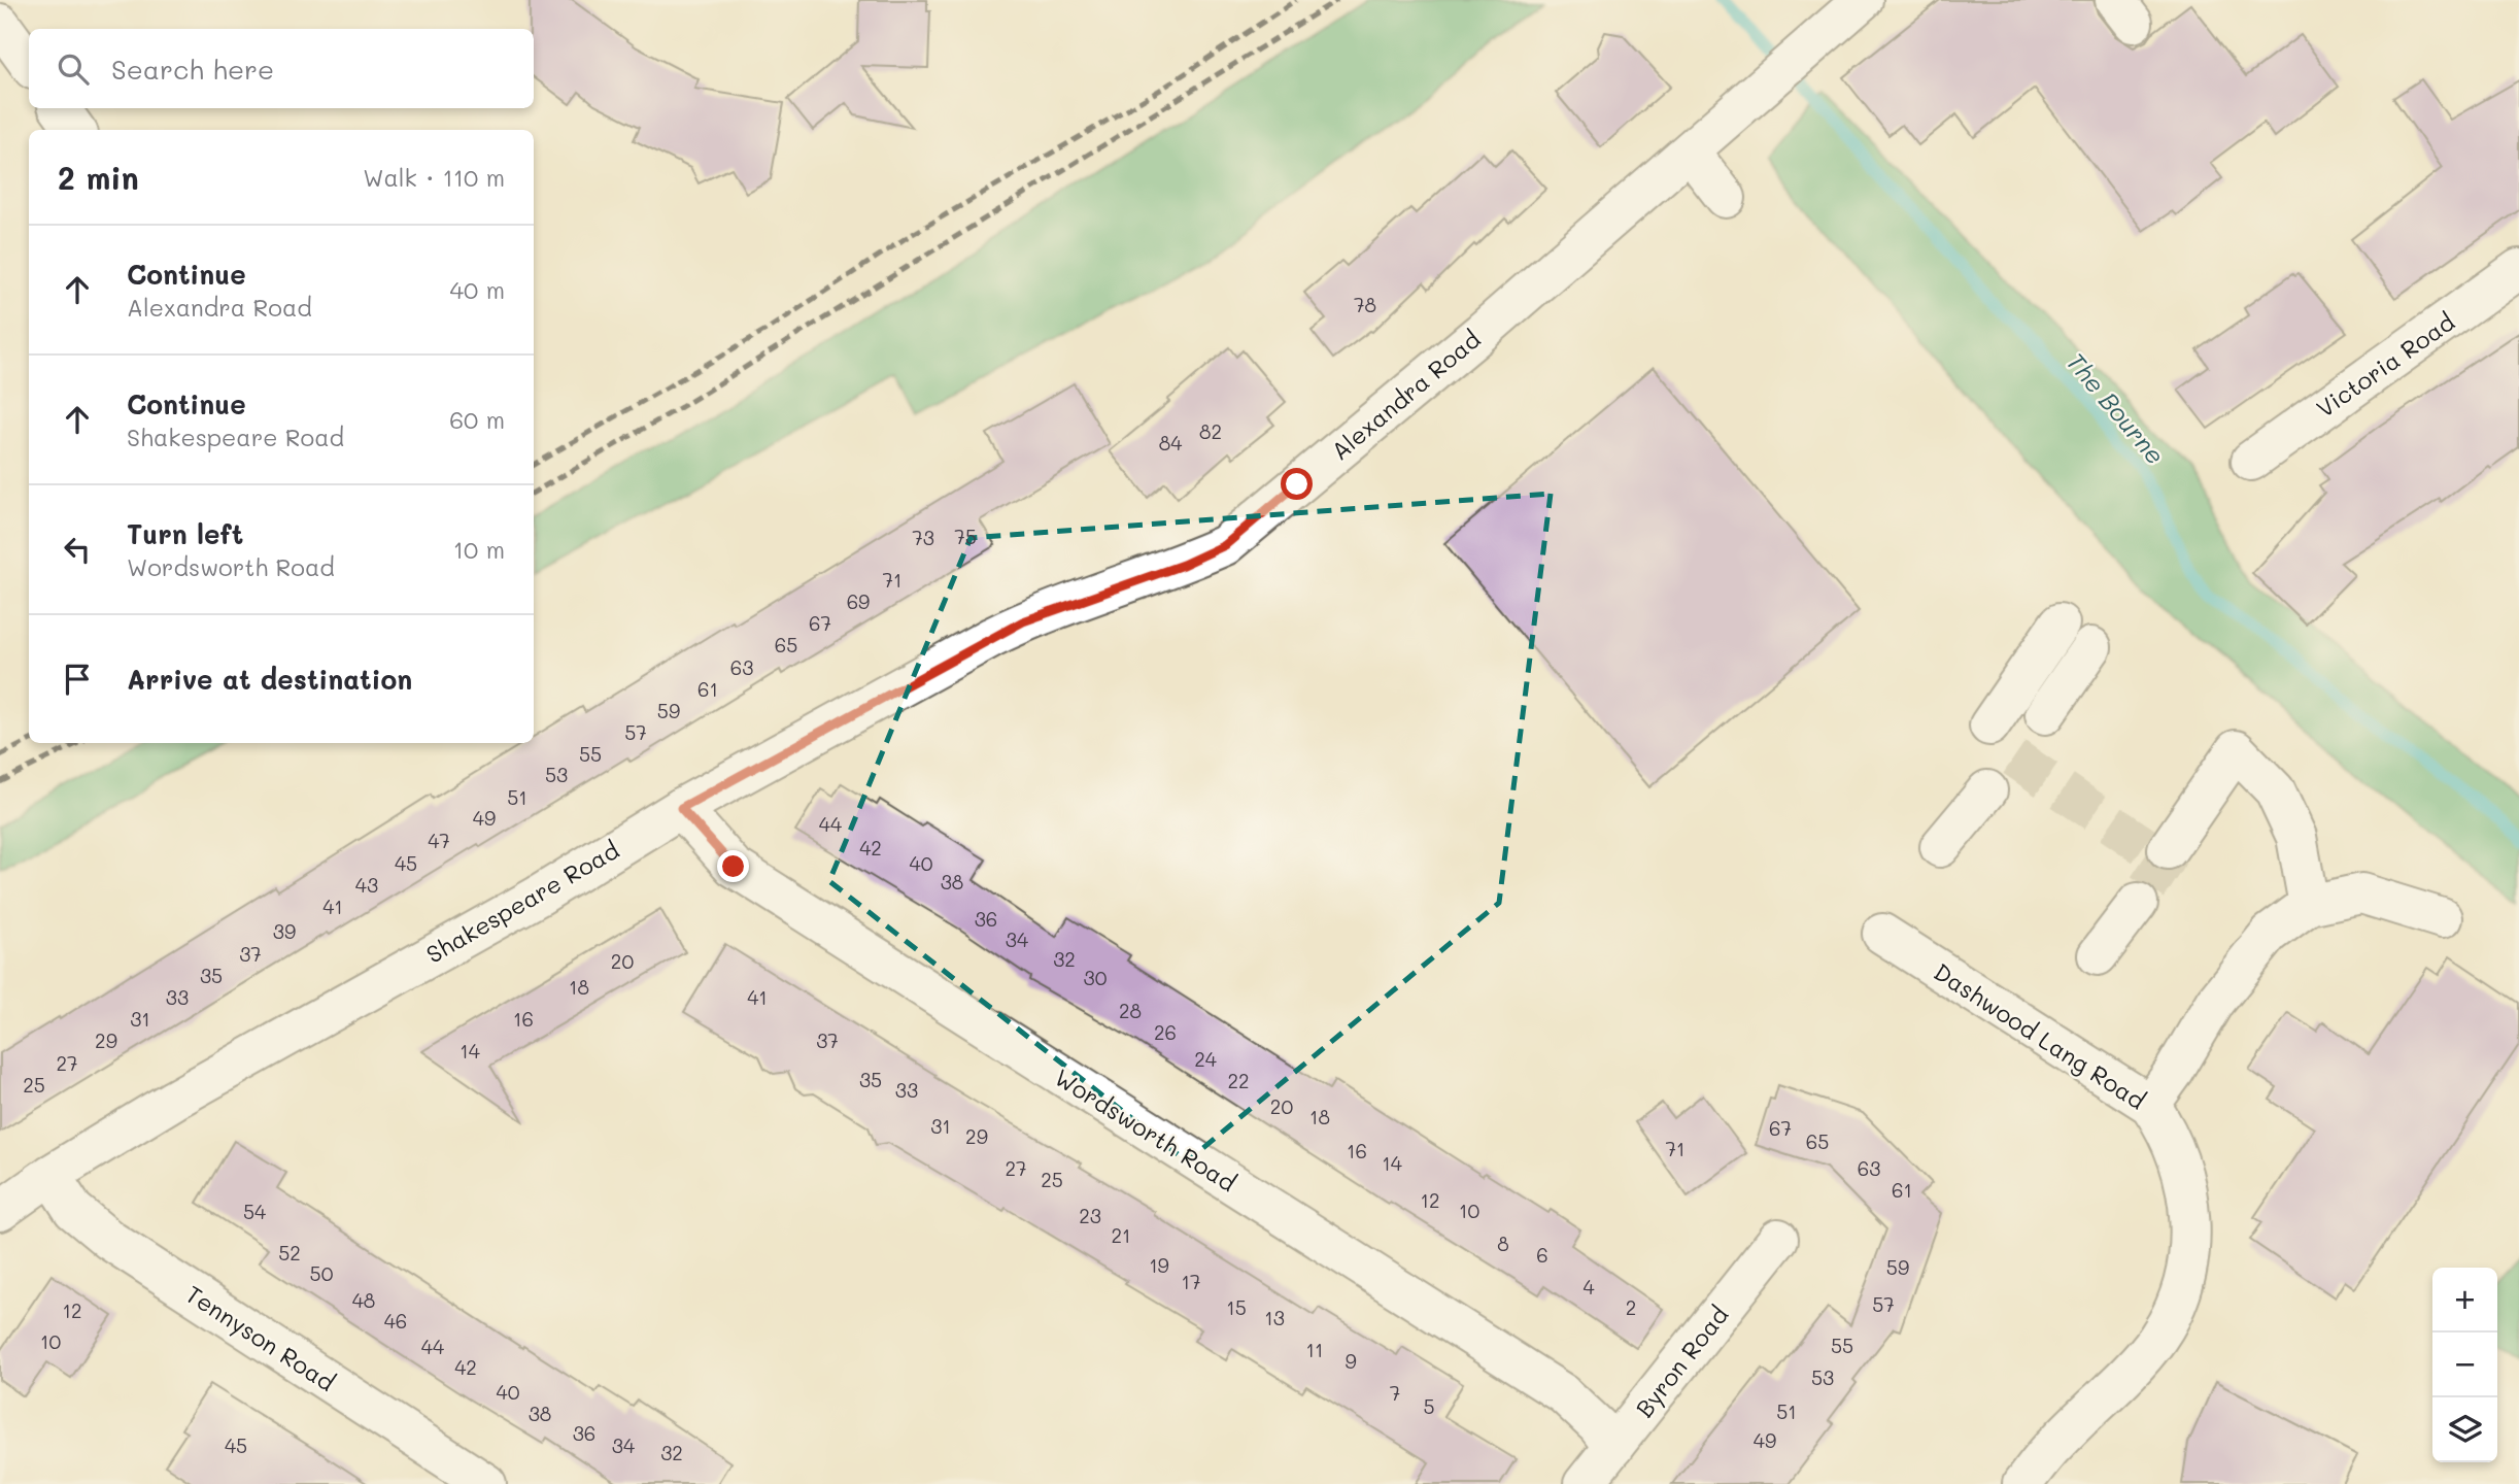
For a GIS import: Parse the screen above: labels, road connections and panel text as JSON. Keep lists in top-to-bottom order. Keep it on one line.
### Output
{"streets":{"street":["Victoria Road","Alexandra Road","Shakespeare Road","Dashwood Lang Road","Wordsworth Road","Tennyson Road","Byron Road"]},"crossings":[["Alexandra Road","Shakespeare Road"],["Shakespeare Road","Wordsworth Road"],["Shakespeare Road","Tennyson Road"],["Wordsworth Road","Byron Road"]],"water":["The Bourne"],"house_numbers":["78","82","84","75","73","71","69","67","65","63","61","59","57","55","53","51","49","44","47","42","45","40","38","43","41","36","39","34","37","32","20","35","30","18","33","41","28","31","16","26","29","37","14","24","27","35","22","25","33","20","18","31","67","29","65","71","16","14","27","63","25","61","12","10","54","23","21","8","52","6","19","59","50","17","4","48","57","15","2","12","13","46","10","55","44","11","9","42","53","40","7","5","51","38","36","49","45","34","32"],"page":{"search":"Search here","heading":["2 min","Walk · 110 m"],"list":[["Continue","Alexandra Road","40 m"],["Continue","Shakespeare Road","60 m"],["Turn left","Wordsworth Road","10 m"],"Arrive at destination"],"map_buttons":["+","−"]}}
